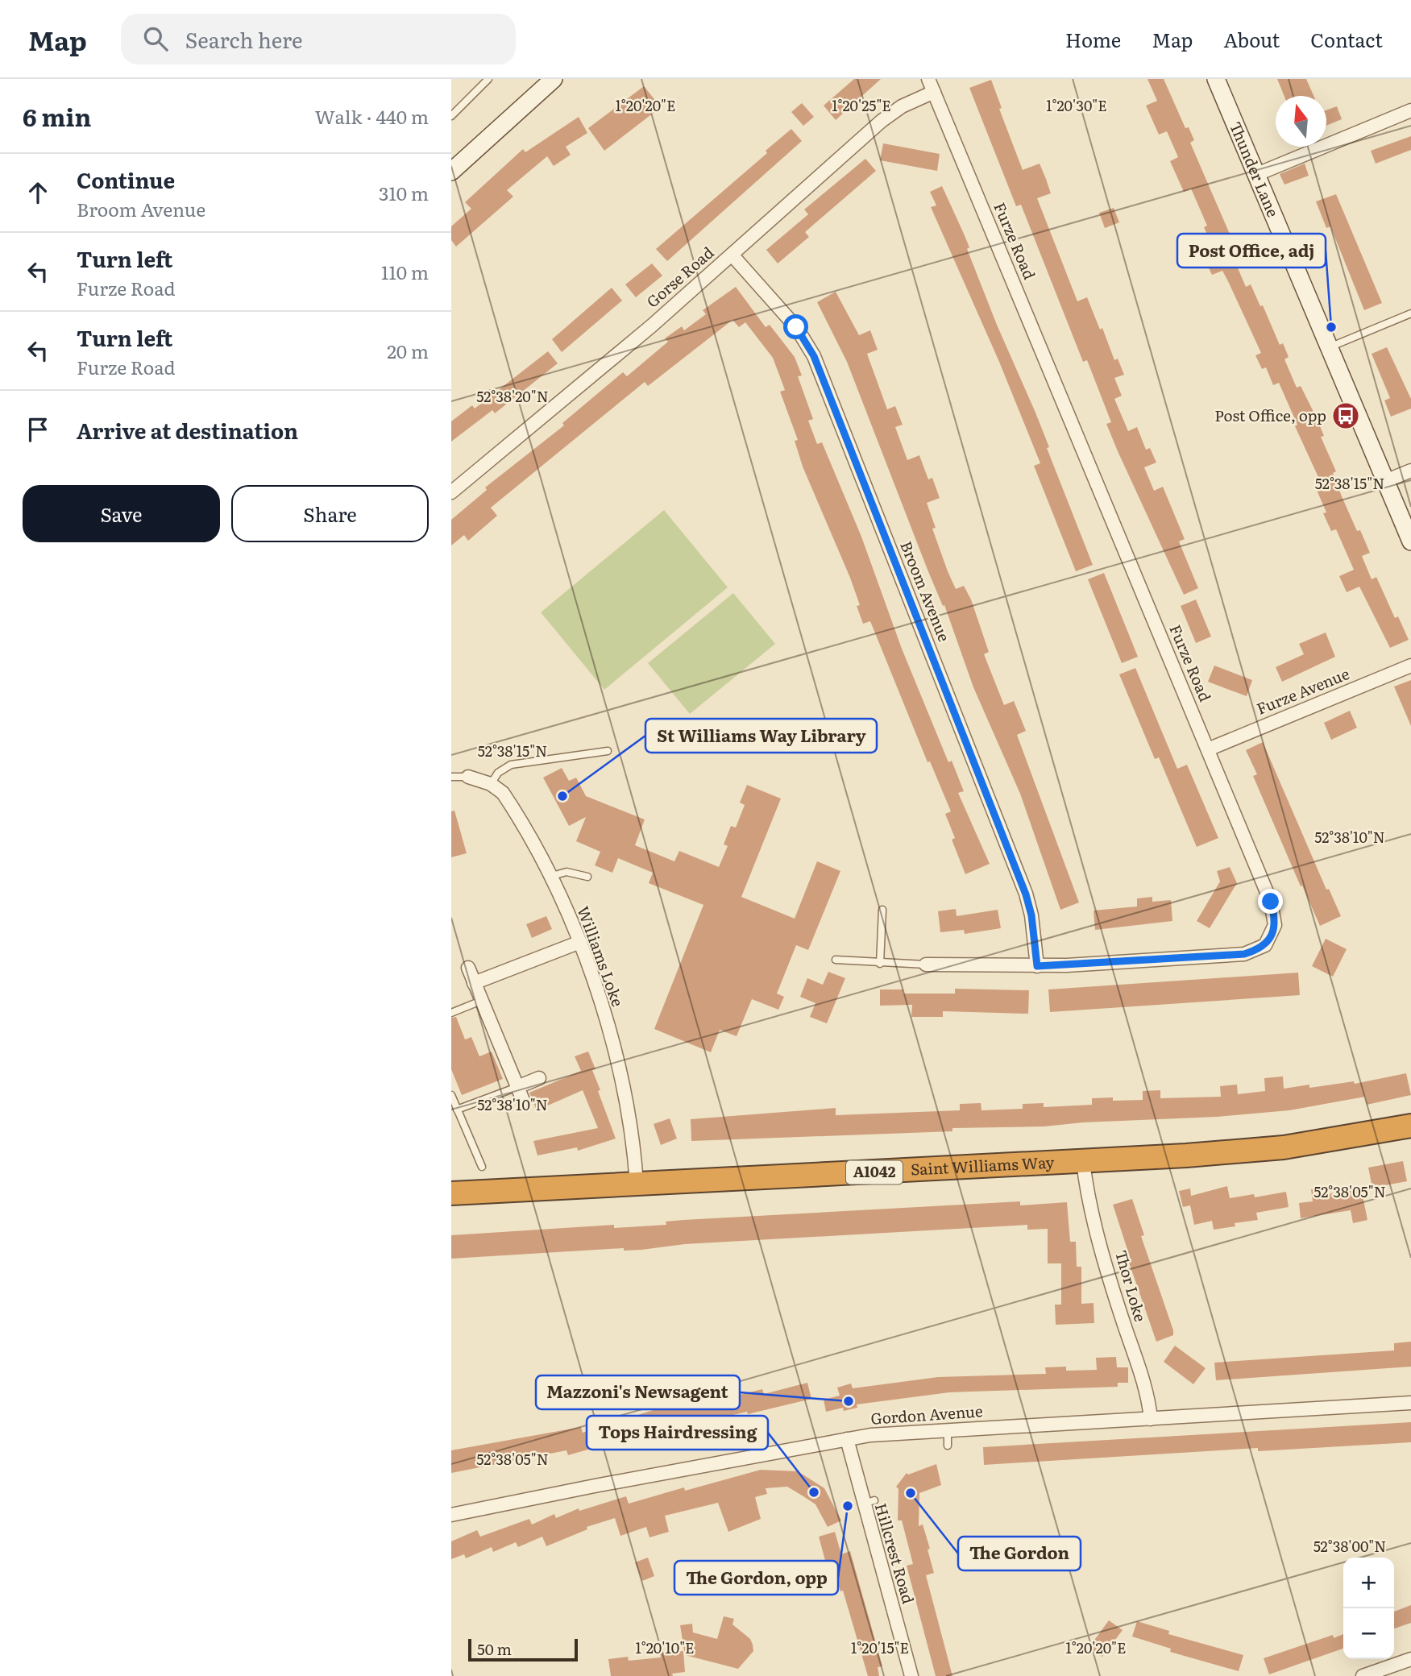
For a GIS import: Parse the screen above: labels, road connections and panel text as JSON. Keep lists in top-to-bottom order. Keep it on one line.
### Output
{"streets":{"highway":["Saint Williams Way","A1042"],"street":["Thunder Lane","Furze Road","Gorse Road","Broom Avenue","Furze Avenue","Williams Loke","Thor Loke","Gordon Avenue","Hillcrest Road"]},"crossings":[["Furze Road","Gorse Road"],["Furze Road","Broom Avenue"],["Furze Road","Furze Avenue"],["Gorse Road","Broom Avenue"],["Williams Loke","Saint Williams Way"],["Saint Williams Way","Thor Loke"],["Thor Loke","Gordon Avenue"],["Gordon Avenue","Hillcrest Road"]],"places":{"other":["Post Office, adj","St Williams Way Library","Mazzoni's Newsagent","Tops Hairdressing","The Gordon","The Gordon, opp"],"bus stop":["Post Office, opp"]},"scale_bar":"50 m","north":"top","page":{"header":"Map","search":"Search here","nav":["Home","Map","About","Contact"],"heading":["6 min","Walk · 440 m"],"list":[["Continue","Broom Avenue","310 m"],["Turn left","Furze Road","110 m"],["Turn left","Furze Road","20 m"],"Arrive at destination"],"buttons":["Save","Share"],"map_buttons":["+","−"],"scale":"50 m"},"coordinates":["1°20'20\"E","1°20'25\"E","1°20'30\"E","52°38'20\"N","52°38'15\"N","52°38'10\"N","52°38'05\"N","52°38'00\"N","1°20'10\"E","1°20'15\"E"]}
